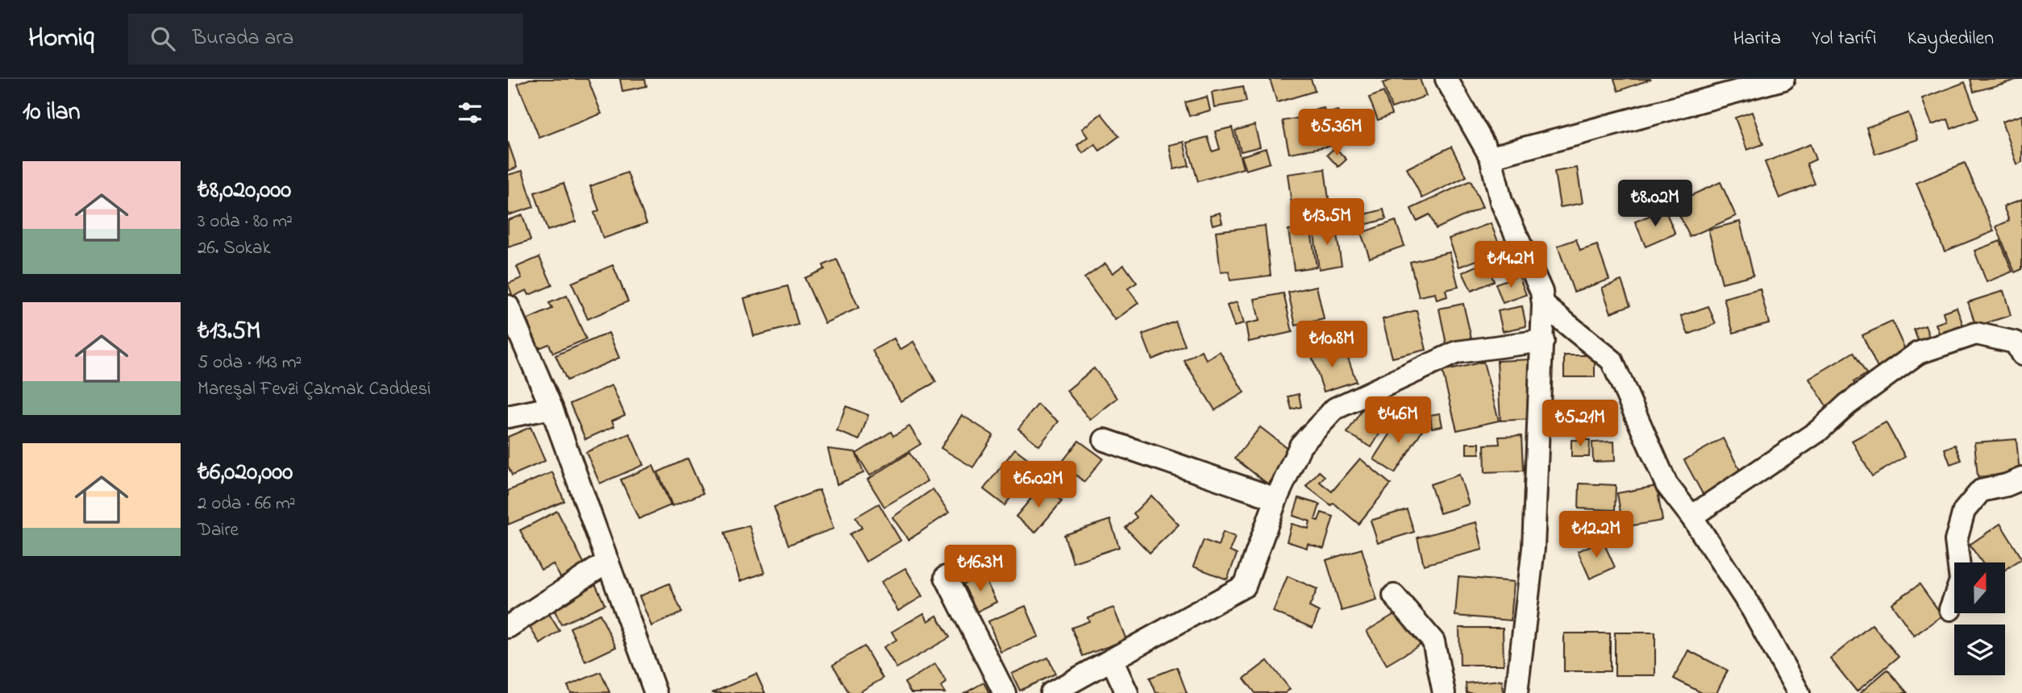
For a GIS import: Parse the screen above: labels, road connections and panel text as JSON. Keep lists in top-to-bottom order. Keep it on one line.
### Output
{"north":"top","page":{"header":"Homiq","search":"Burada ara","nav":["Harita","Yol tarifi","Kaydedilen"],"heading":"10 ilan","price":["₺5.36M","₺8.02M","₺13.5M","₺14.2M","₺10.8M","₺4.6M","₺5.21M","₺6.02M","₺12.2M","₺16.3M"],"list":[{"name":"₺8,020,000","note":"3 oda · 80 m² · 26. Sokak"},{"name":"₺13.5M","note":"5 oda · 143 m² · Mareşal Fevzi Çakmak Caddesi"},{"name":"₺6,020,000","note":"2 oda · 66 m² · Daire"}]}}
